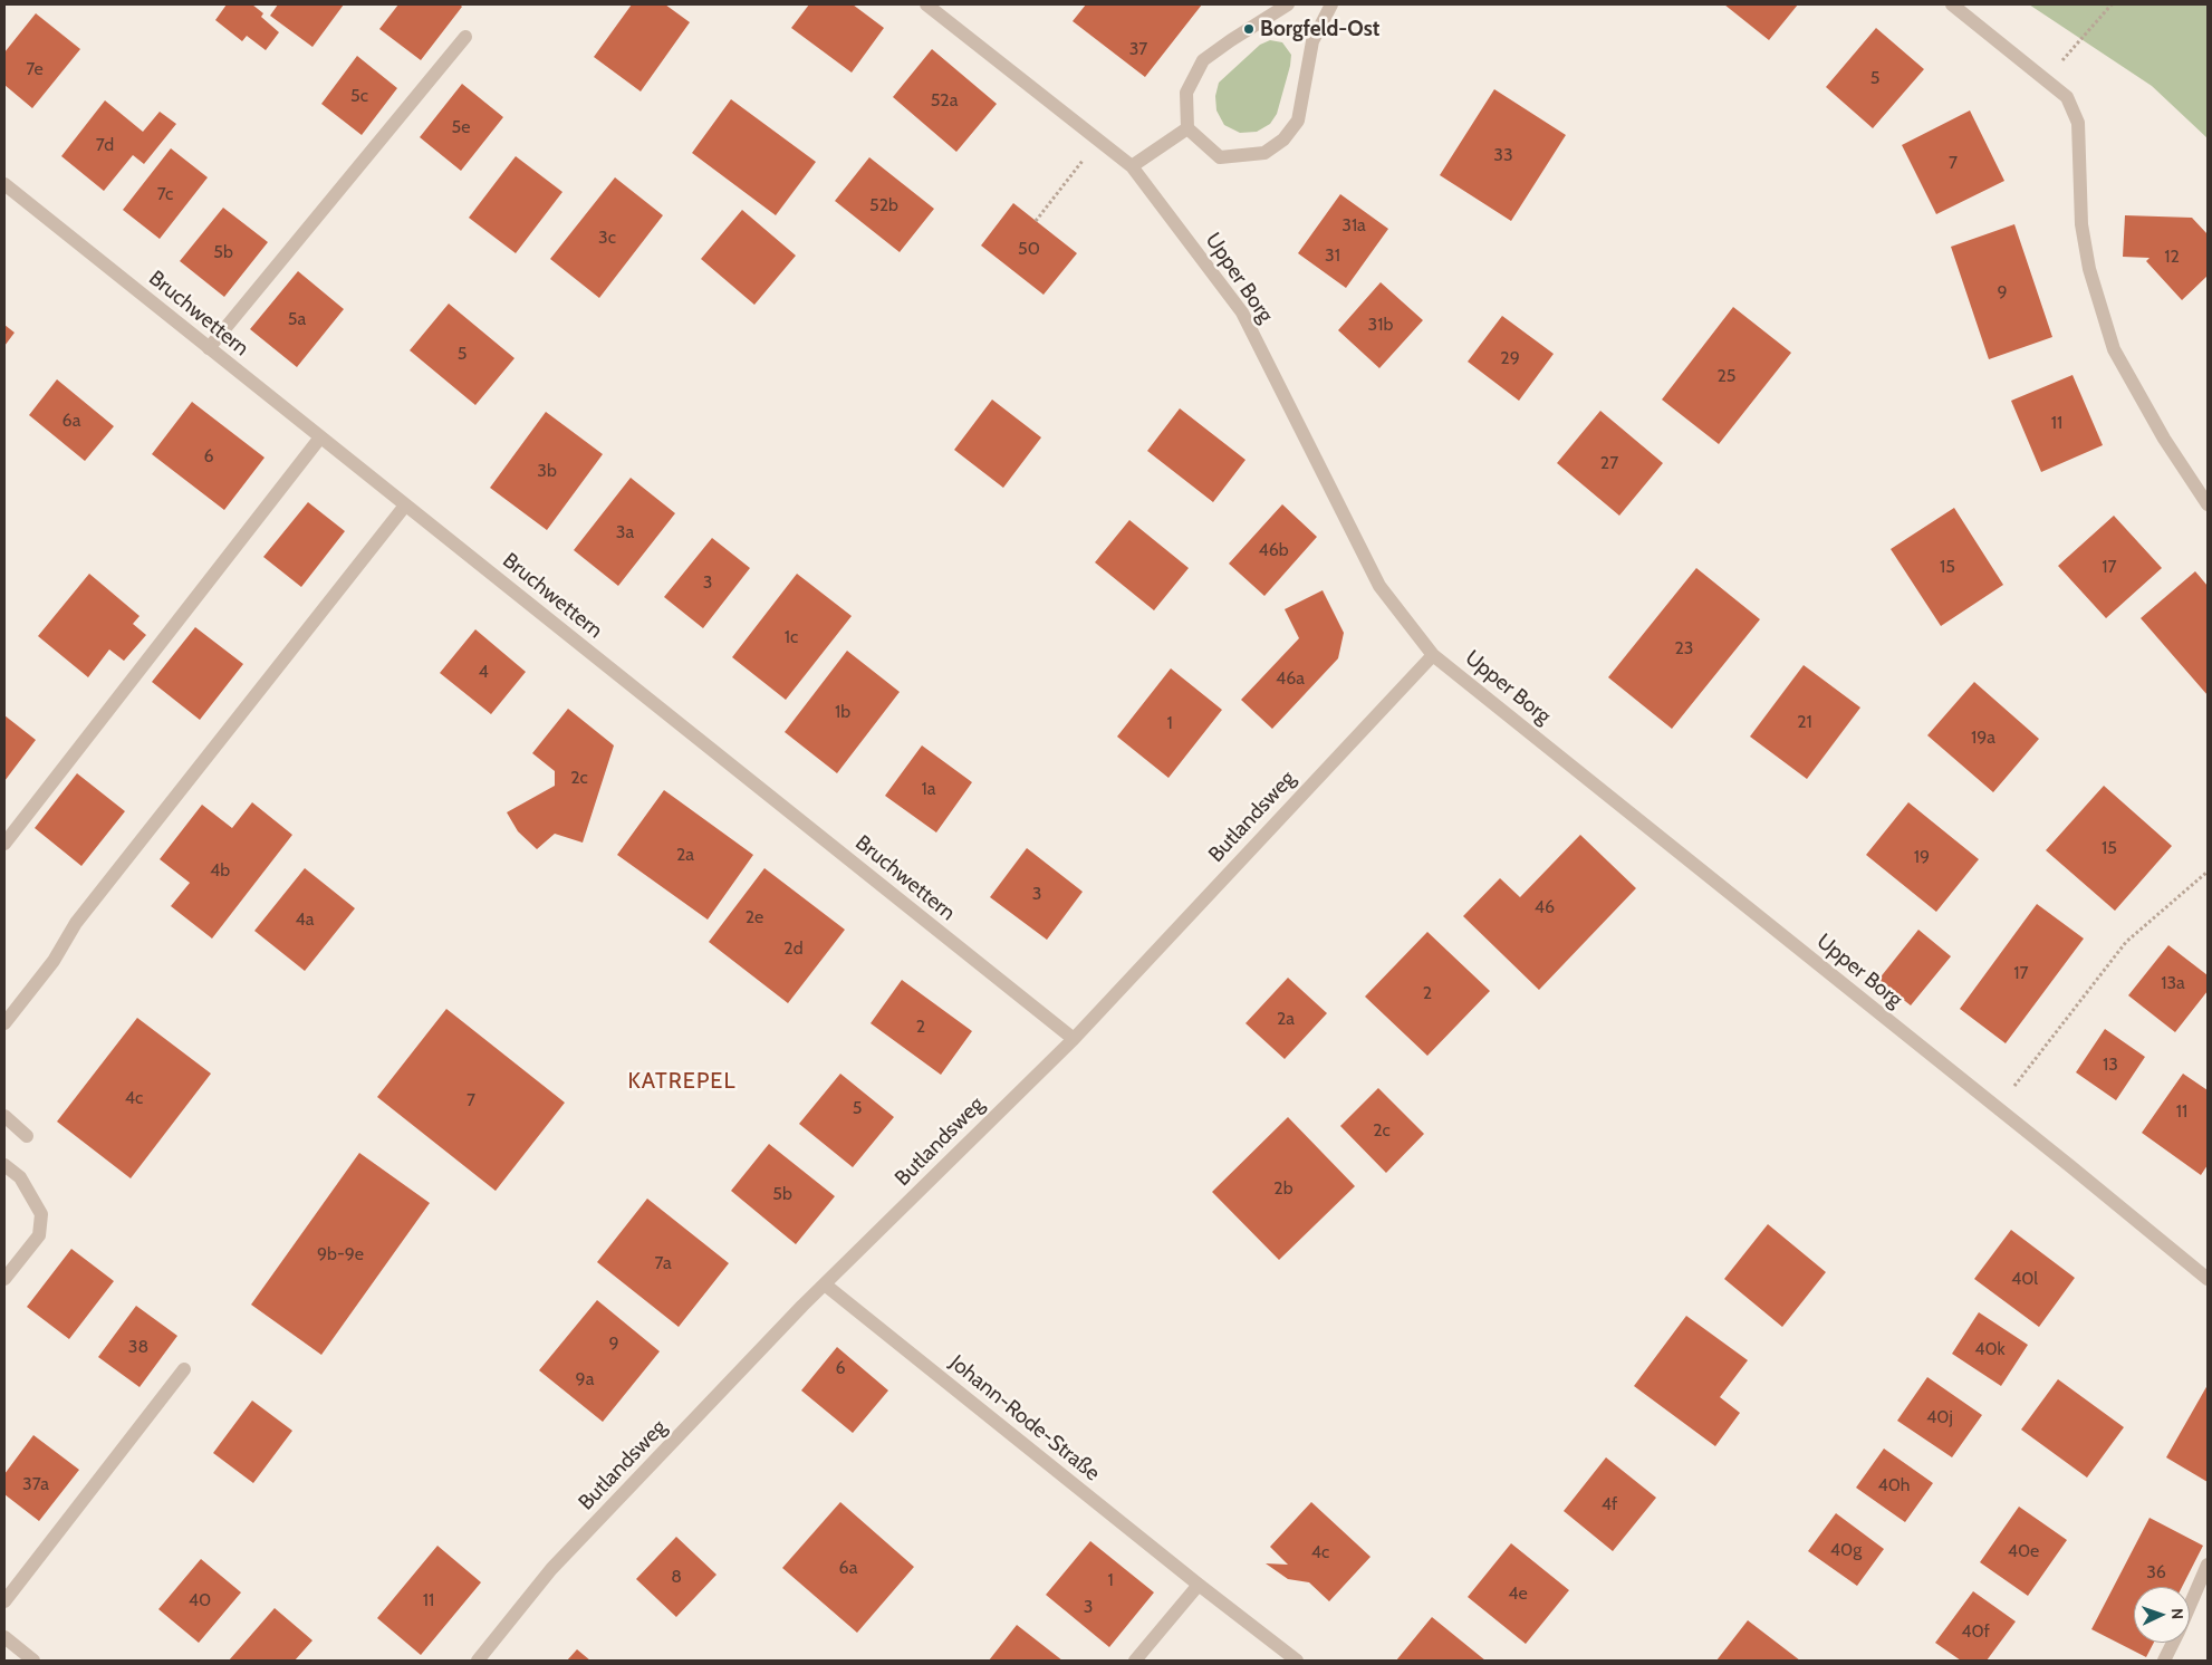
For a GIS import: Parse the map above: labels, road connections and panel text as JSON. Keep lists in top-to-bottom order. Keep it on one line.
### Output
{"streets":{"street":["Upper Borg","Bruchwettern","Butlandsweg","Johann-Rode-Straße"]},"crossings":[["Upper Borg","Butlandsweg"],["Bruchwettern","Butlandsweg"],["Butlandsweg","Johann-Rode-Straße"]],"districts":["KATREPEL"],"places":["Borgfeld-Ost"],"house_numbers":["37","7e","5","5c","52a","5e","7d","33","7","7c","52b","31a","3c","50","5b","31","12","9","5a","31b","5","29","25","6a","11","6","27","3b","3a","46b","15","17","3","1c","23","4","46a","1b","21","1","19a","2c","1a","15","2a","19","4b","3","46","2e","4a","2d","17","13a","2","2a","2","13","4c","7","5","11","2c","2b","5b","9b-9e","7a","40l","9","38","40k","6","9a","40j","37a","40h","4f","40g","40e","4c","6a","36","8","1","4e","40","11","3","40f"],"north":"right"}
